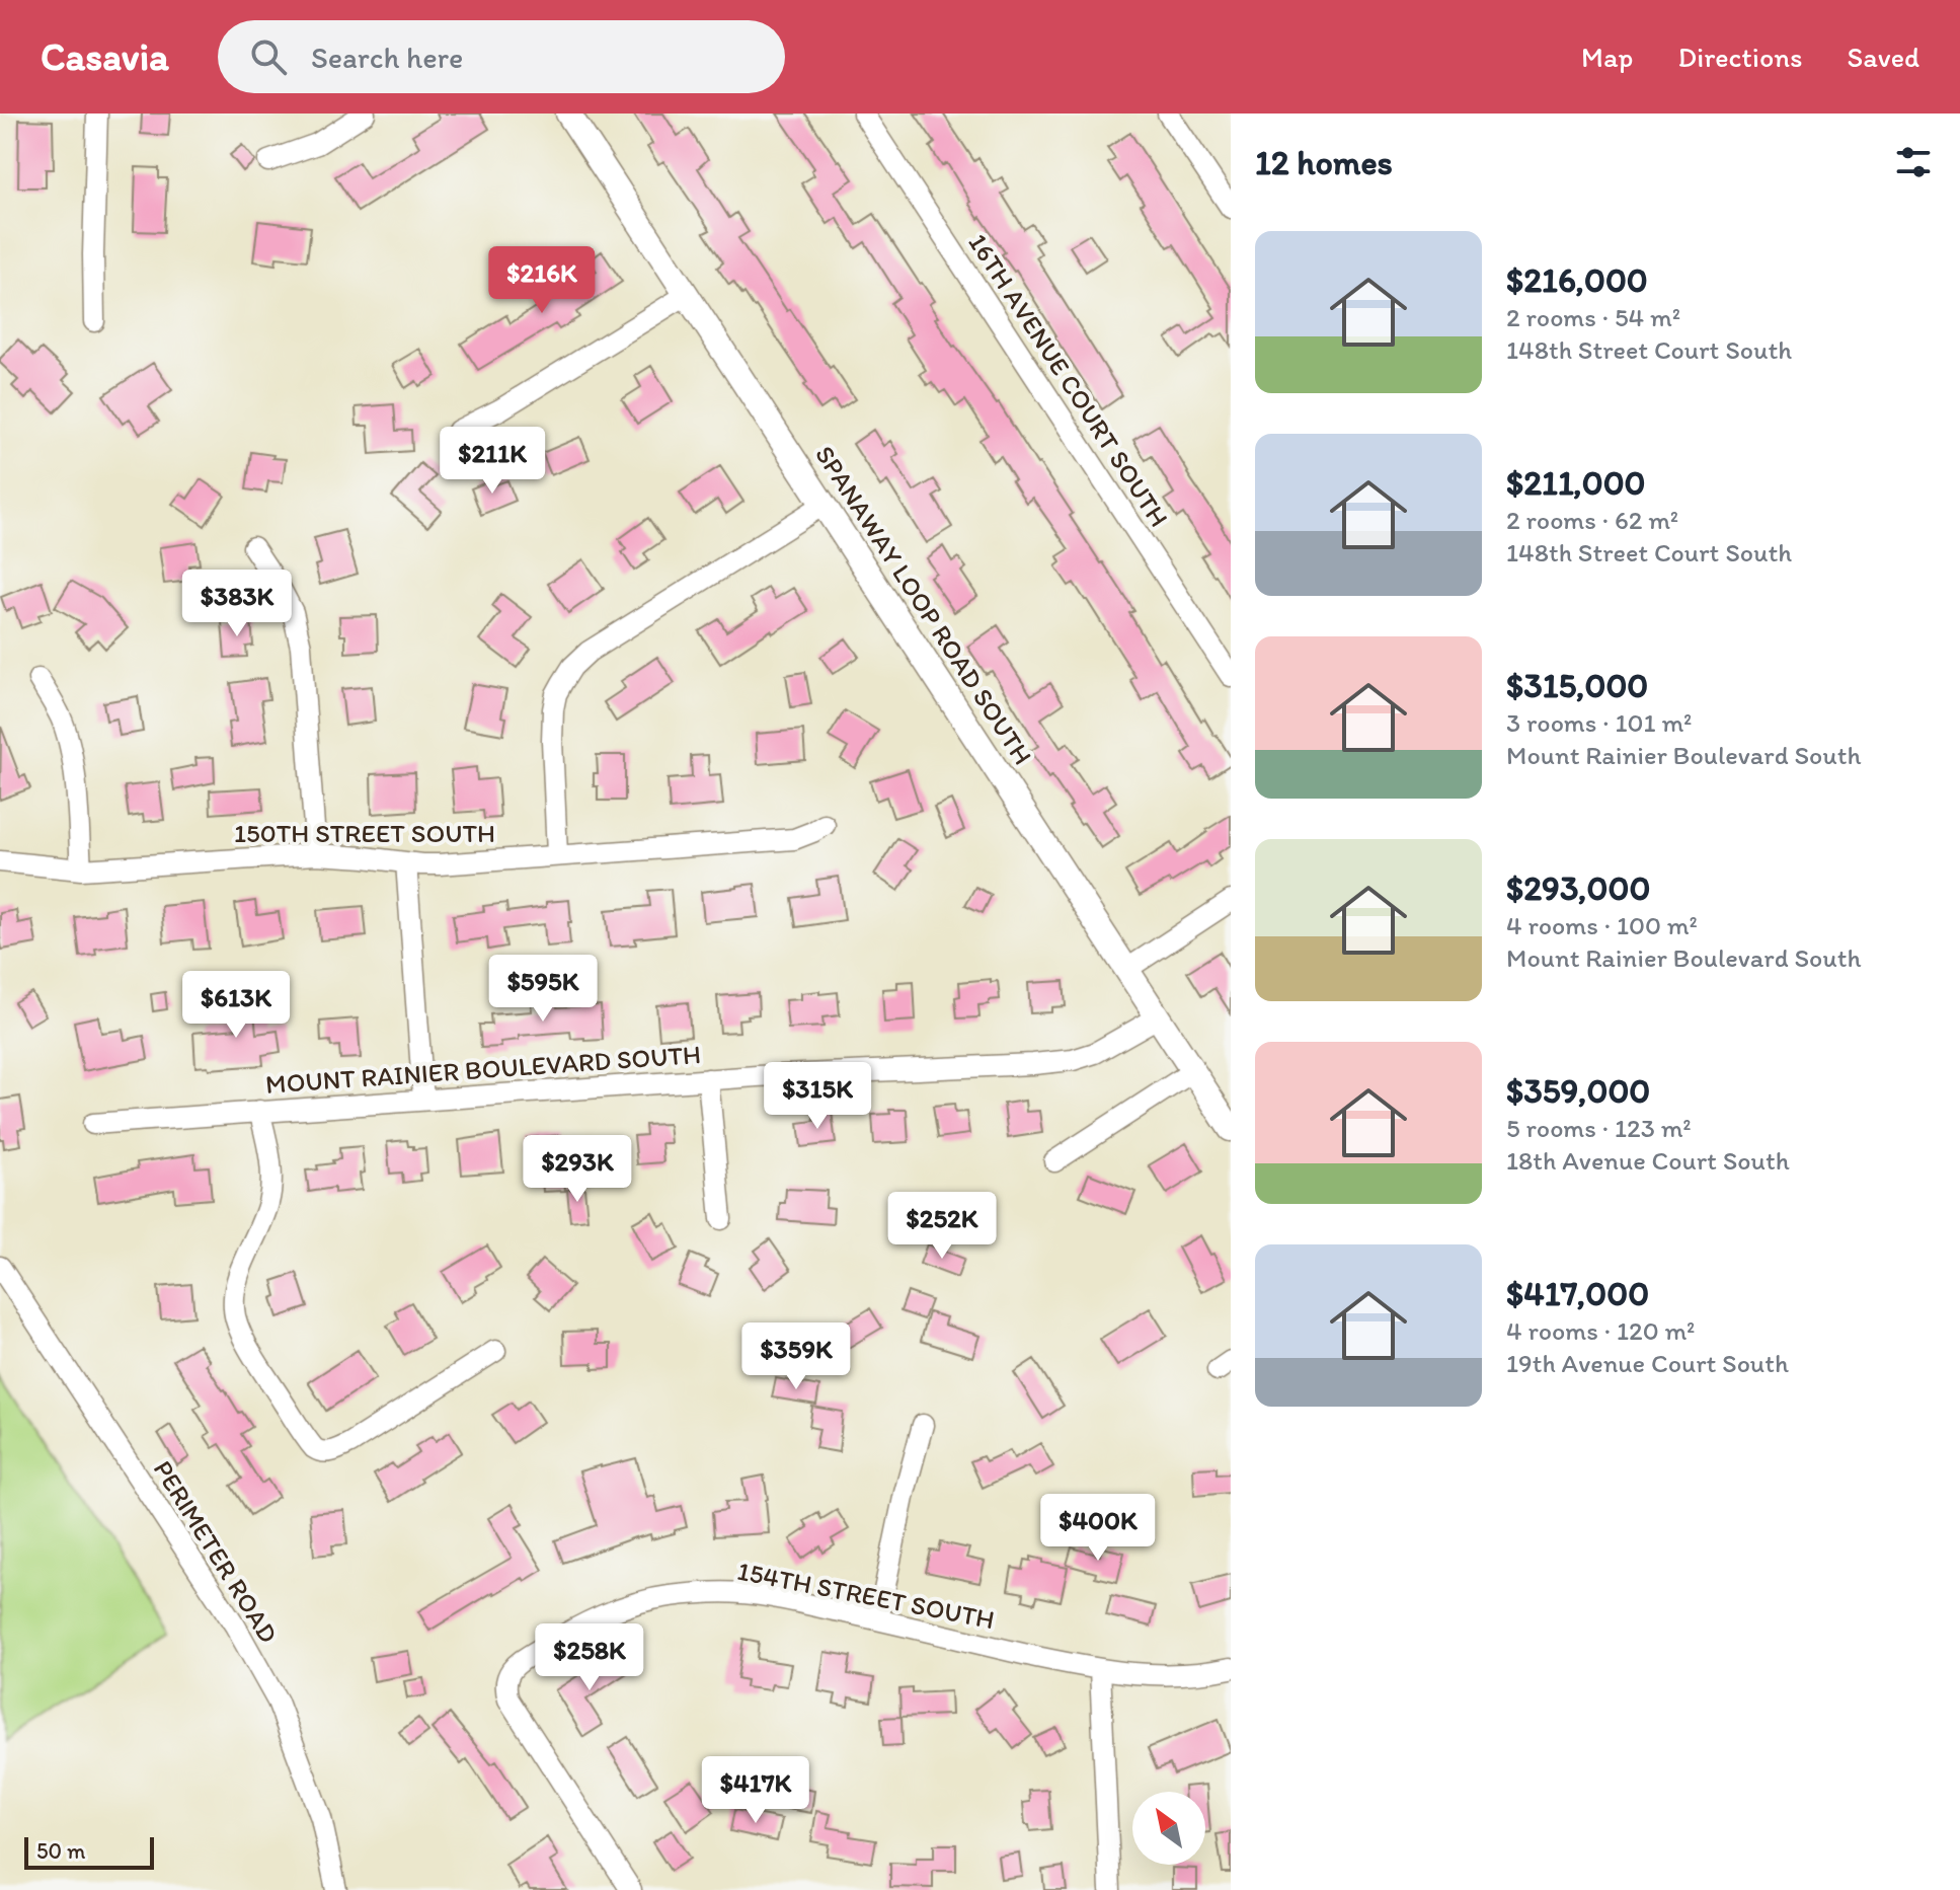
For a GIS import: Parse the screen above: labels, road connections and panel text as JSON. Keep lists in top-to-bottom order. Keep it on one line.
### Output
{"streets":{"main road":["SPANAWAY LOOP ROAD SOUTH"],"street":["16TH AVENUE COURT SOUTH","150TH STREET SOUTH","MOUNT RAINIER BOULEVARD SOUTH","PERIMETER ROAD","154TH STREET SOUTH"]},"crossings":[["SPANAWAY LOOP ROAD SOUTH","MOUNT RAINIER BOULEVARD SOUTH"]],"scale_bar":"50 m","north":"top left","page":{"header":"Casavia","search":"Search here","nav":["Map","Directions","Saved"],"heading":"12 homes","list":[{"name":"$216,000","note":"2 rooms · 54 m² · 148th Street Court South"},{"name":"$211,000","note":"2 rooms · 62 m² · 148th Street Court South"},{"name":"$315,000","note":"3 rooms · 101 m² · Mount Rainier Boulevard South"},{"name":"$293,000","note":"4 rooms · 100 m² · Mount Rainier Boulevard South"},{"name":"$359,000","note":"5 rooms · 123 m² · 18th Avenue Court South"},{"name":"$417,000","note":"4 rooms · 120 m² · 19th Avenue Court South"}],"price":["$216K","$211K","$383K","$595K","$613K","$315K","$293K","$252K","$359K","$400K","$258K","$417K"],"scale":"50 m"}}
